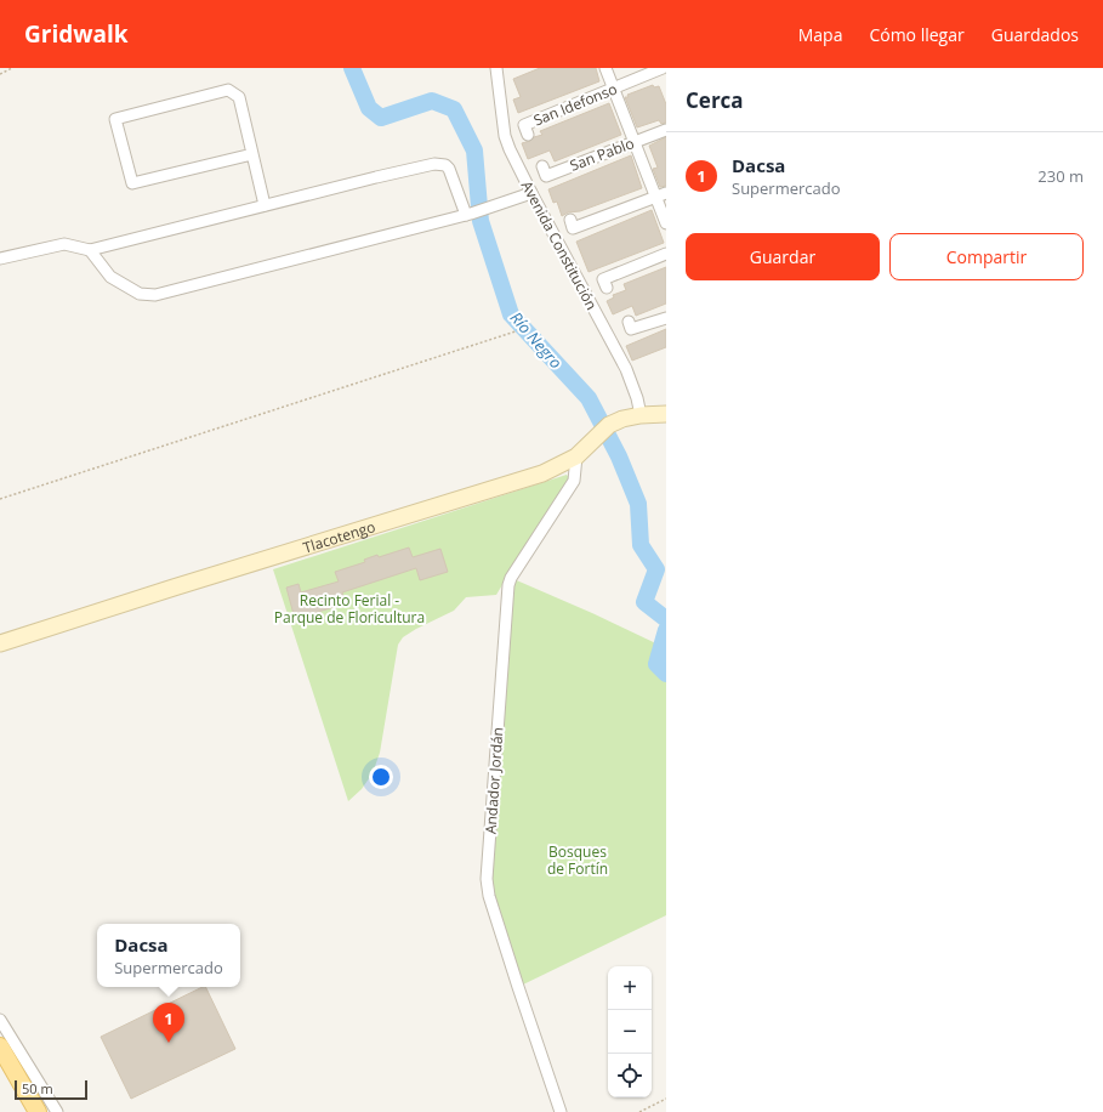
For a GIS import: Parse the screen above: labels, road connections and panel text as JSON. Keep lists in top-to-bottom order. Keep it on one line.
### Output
{"streets":{"street":["San Idefonso","San Pablo","Avenida Constitución","Tlacotengo","Andador Jordán"]},"crossings":[["Avenida Constitución","Tlacotengo"],["Tlacotengo","Andador Jordán"]],"water":["Río Negro"],"parks":["Recinto Ferial - Parque de Floricultura","Bosques de Fortín"],"scale_bar":"50 m","page":{"header":"Gridwalk","nav":["Mapa","Cómo llegar","Guardados"],"heading":"Cerca","list":[{"mark":"1","name":"Dacsa","note":"Supermercado","value":"230 m"}],"buttons":["Guardar","Compartir"],"popup":["Dacsa","Supermercado"],"map_buttons":["+","−"],"pins":"1","scale":"50 m"}}
